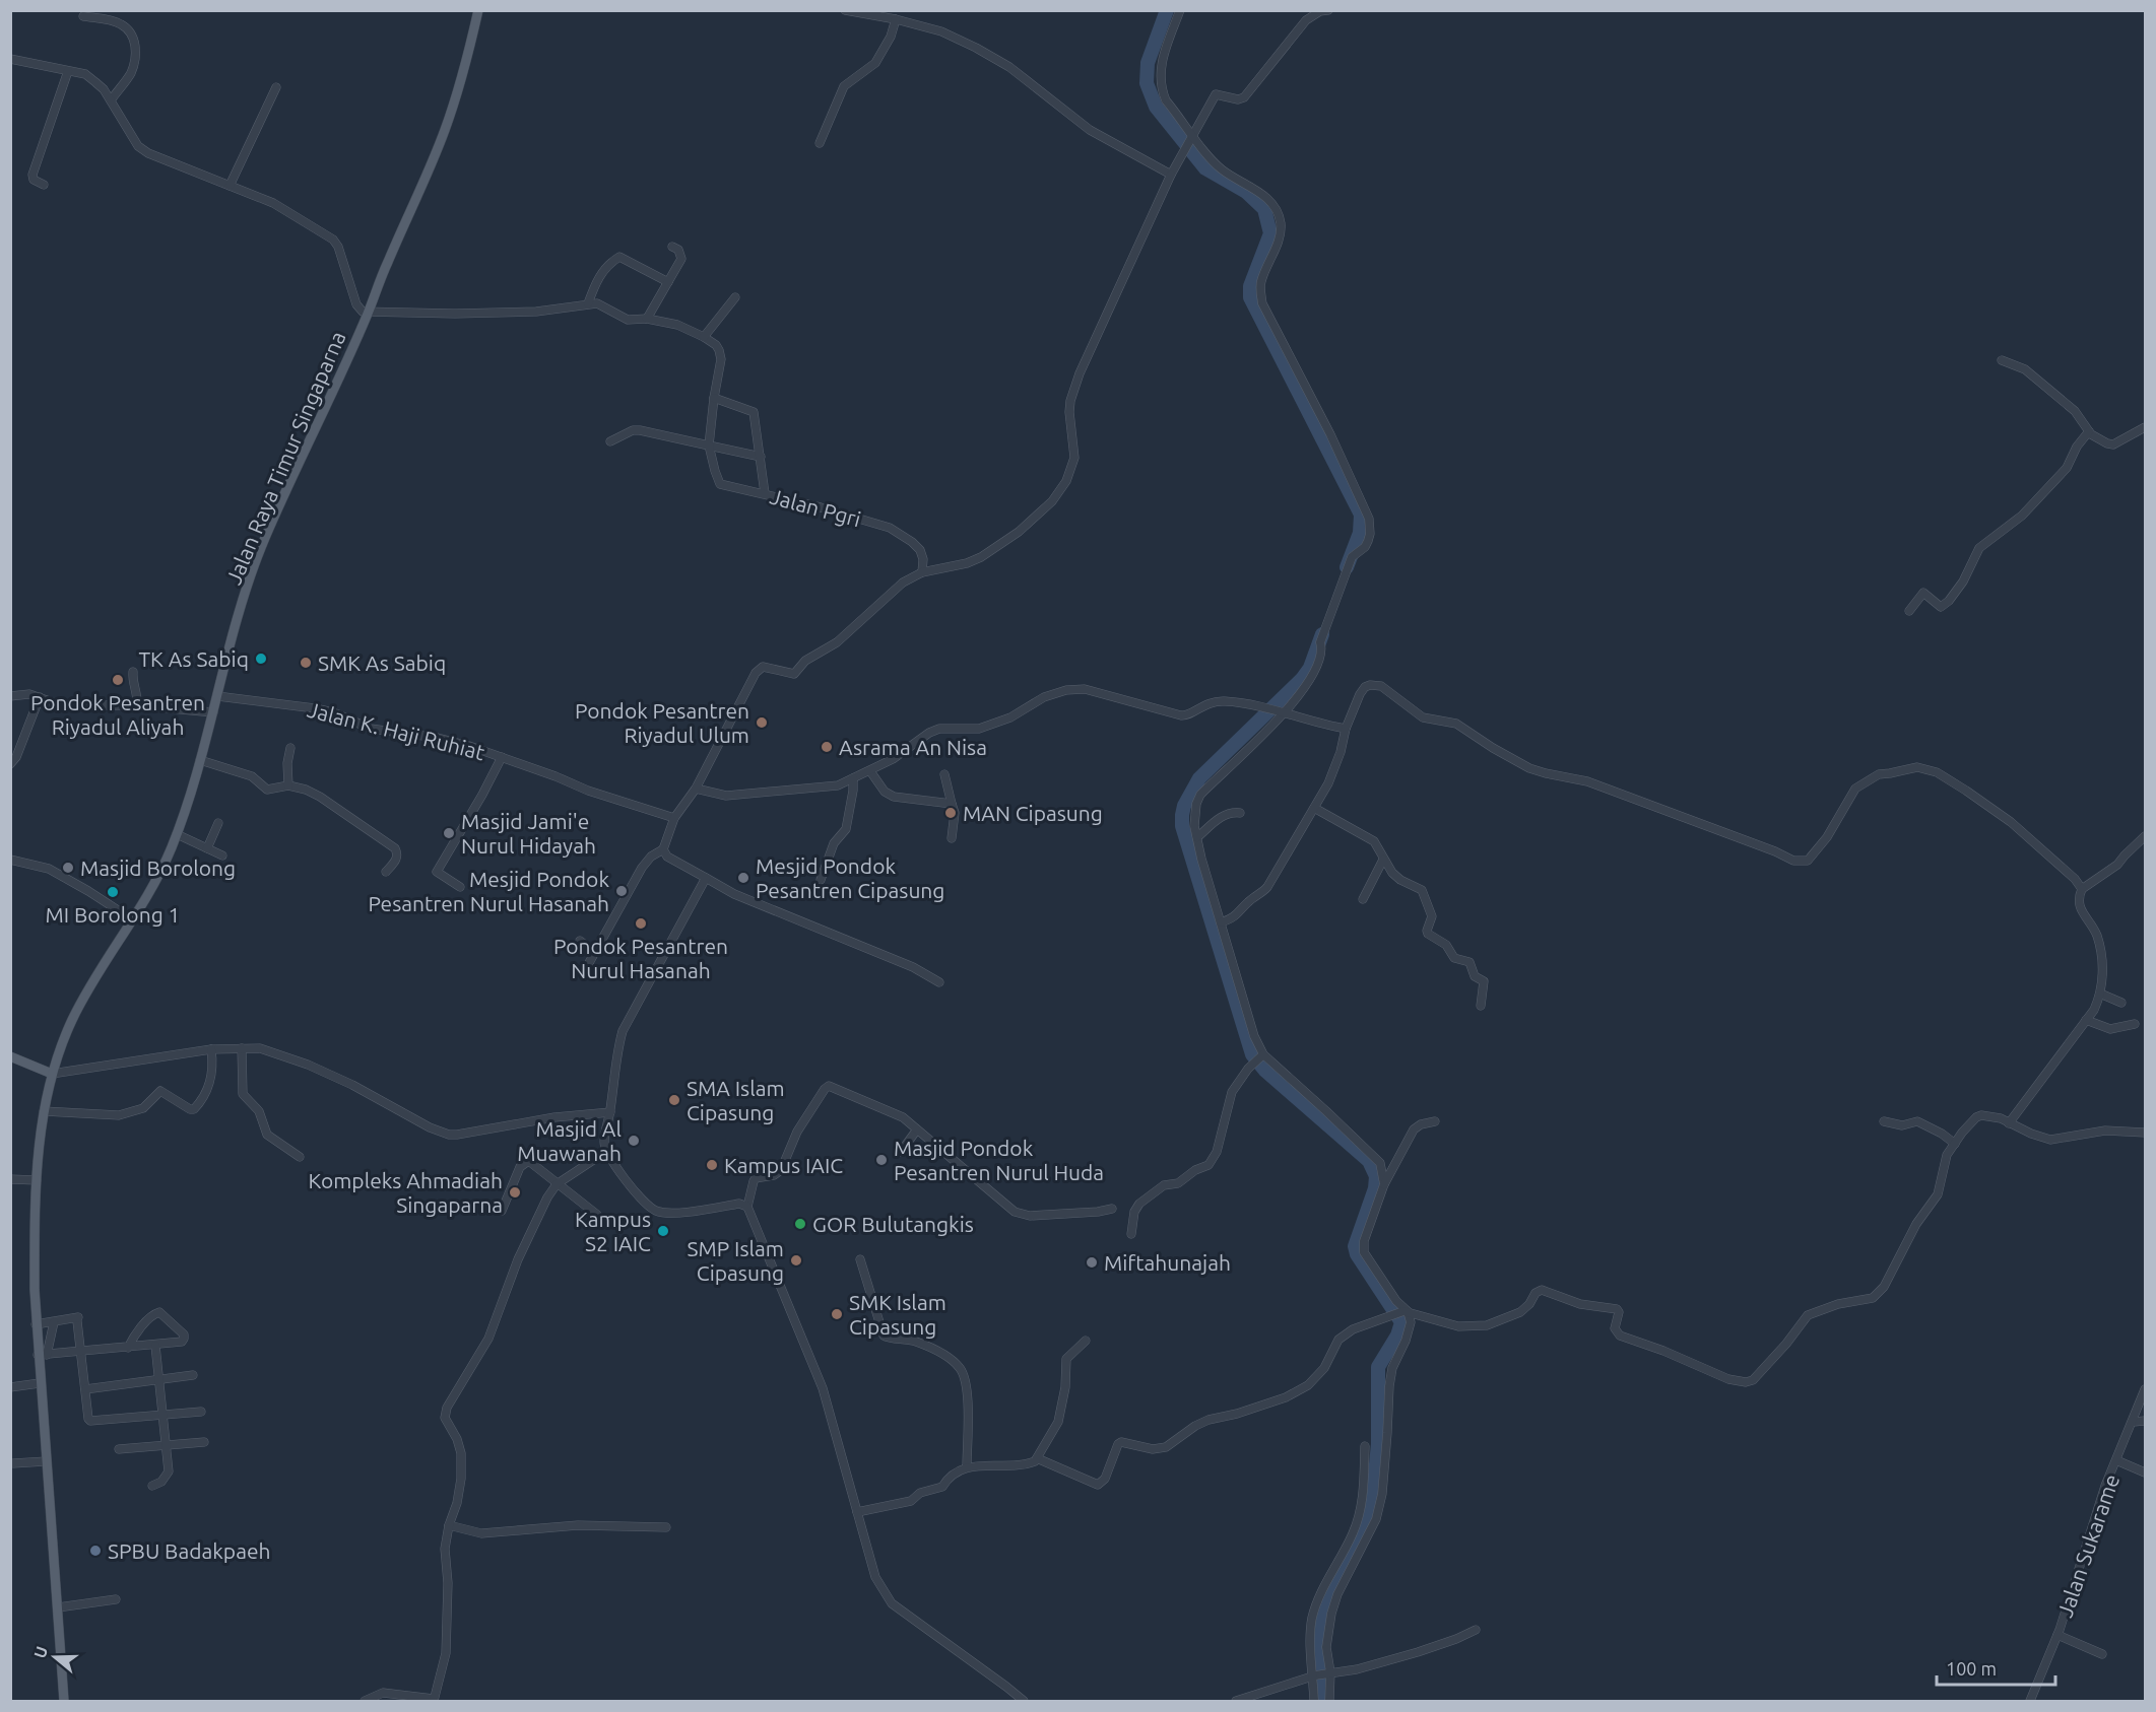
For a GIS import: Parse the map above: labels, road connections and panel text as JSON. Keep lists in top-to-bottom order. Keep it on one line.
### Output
{"streets":{"main road":["Jalan Raya Timur Singaparna"],"street":["Jalan Pgri","Jalan K. Haji Ruhiat","Jalan Sukarame"]},"crossings":[["Jalan Raya Timur Singaparna","Jalan K. Haji Ruhiat"]],"places":["TK As Sabiq","SMK As Sabiq","Pondok Pesantren Riyadul Aliyah","Pondok Pesantren Riyadul Ulum","Asrama An Nisa","MAN Cipasung","Masjid Jami'e Nurul Hidayah","Masjid Borolong","Mesjid Pondok Pesantren Cipasung","Mesjid Pondok Pesantren Nurul Hasanah","MI Borolong 1","Pondok Pesantren Nurul Hasanah","SMA Islam Cipasung","Masjid Al Muawanah","Masjid Pondok Pesantren Nurul Huda","Kampus IAIC","Kompleks Ahmadiah Singaparna","GOR Bulutangkis","Kampus S2 IAIC","SMP Islam Cipasung","Miftahunajah","SMK Islam Cipasung","SPBU Badakpaeh"],"scale_bar":"100 m","north":"left"}
